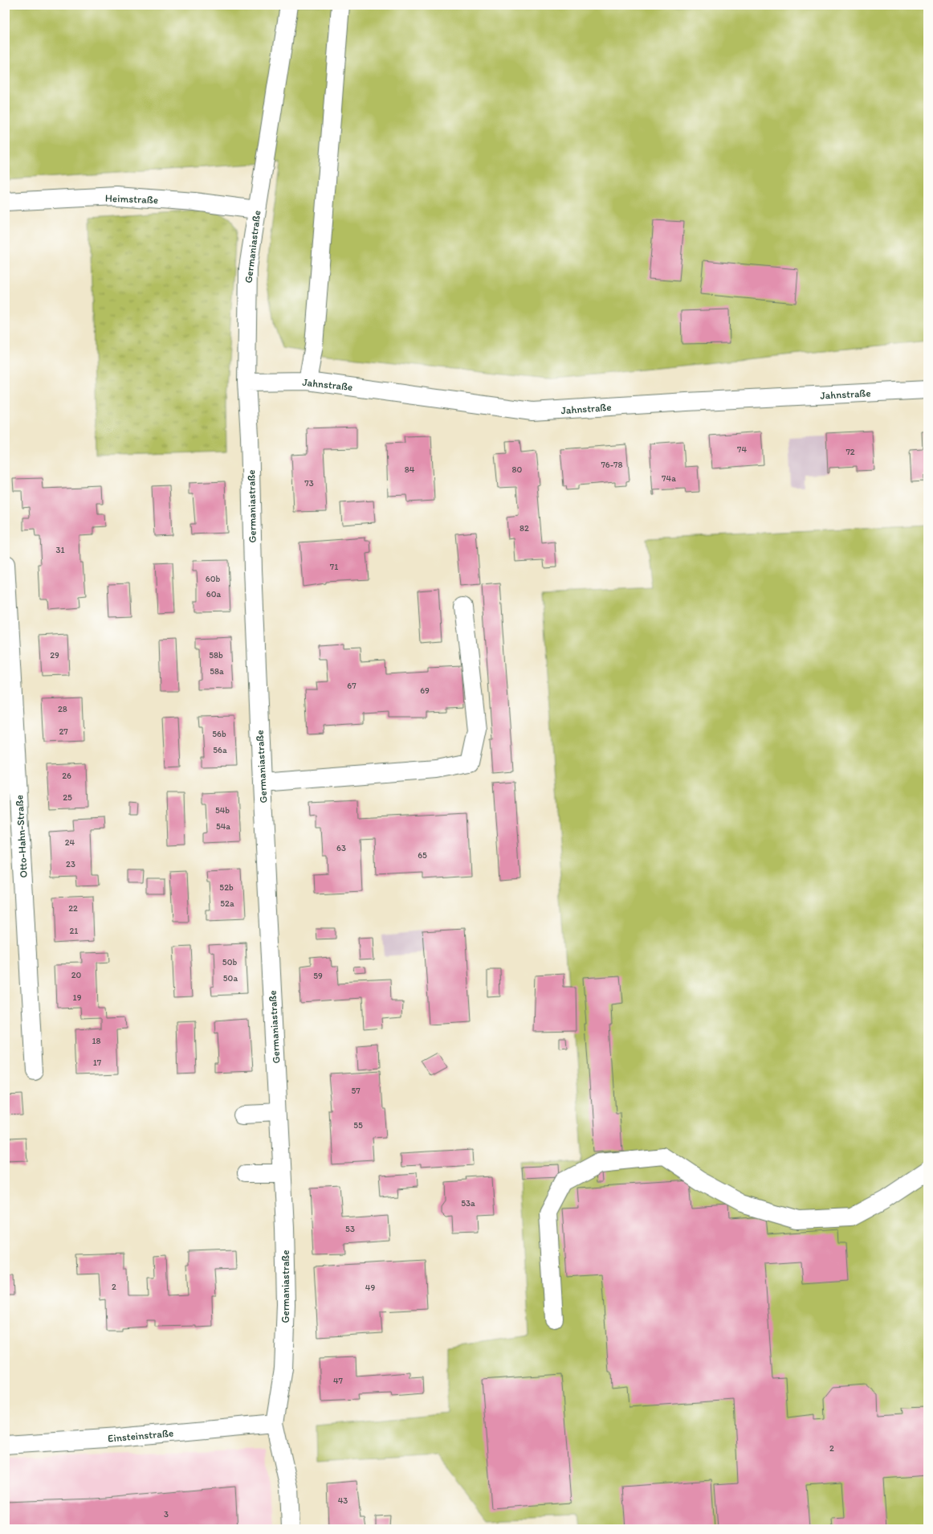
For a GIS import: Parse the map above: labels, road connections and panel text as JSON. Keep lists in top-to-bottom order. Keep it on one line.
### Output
{"streets":{"street":["Heimstraße","Germaniastraße","Jahnstraße","Otto-Hahn-Straße","Einsteinstraße"]},"crossings":[["Heimstraße","Germaniastraße"],["Germaniastraße","Jahnstraße"],["Germaniastraße","Einsteinstraße"]],"house_numbers":["74","72","76-78","84","80","74a","73","82","31","71","60b","60a","29","58b","58a","67","69","28","27","56b","56a","26","25","54b","54a","24","63","65","23","52b","52a","22","21","50b","20","59","50a","19","18","17","57","55","53a","53","2","49","47","2","43","3"]}
